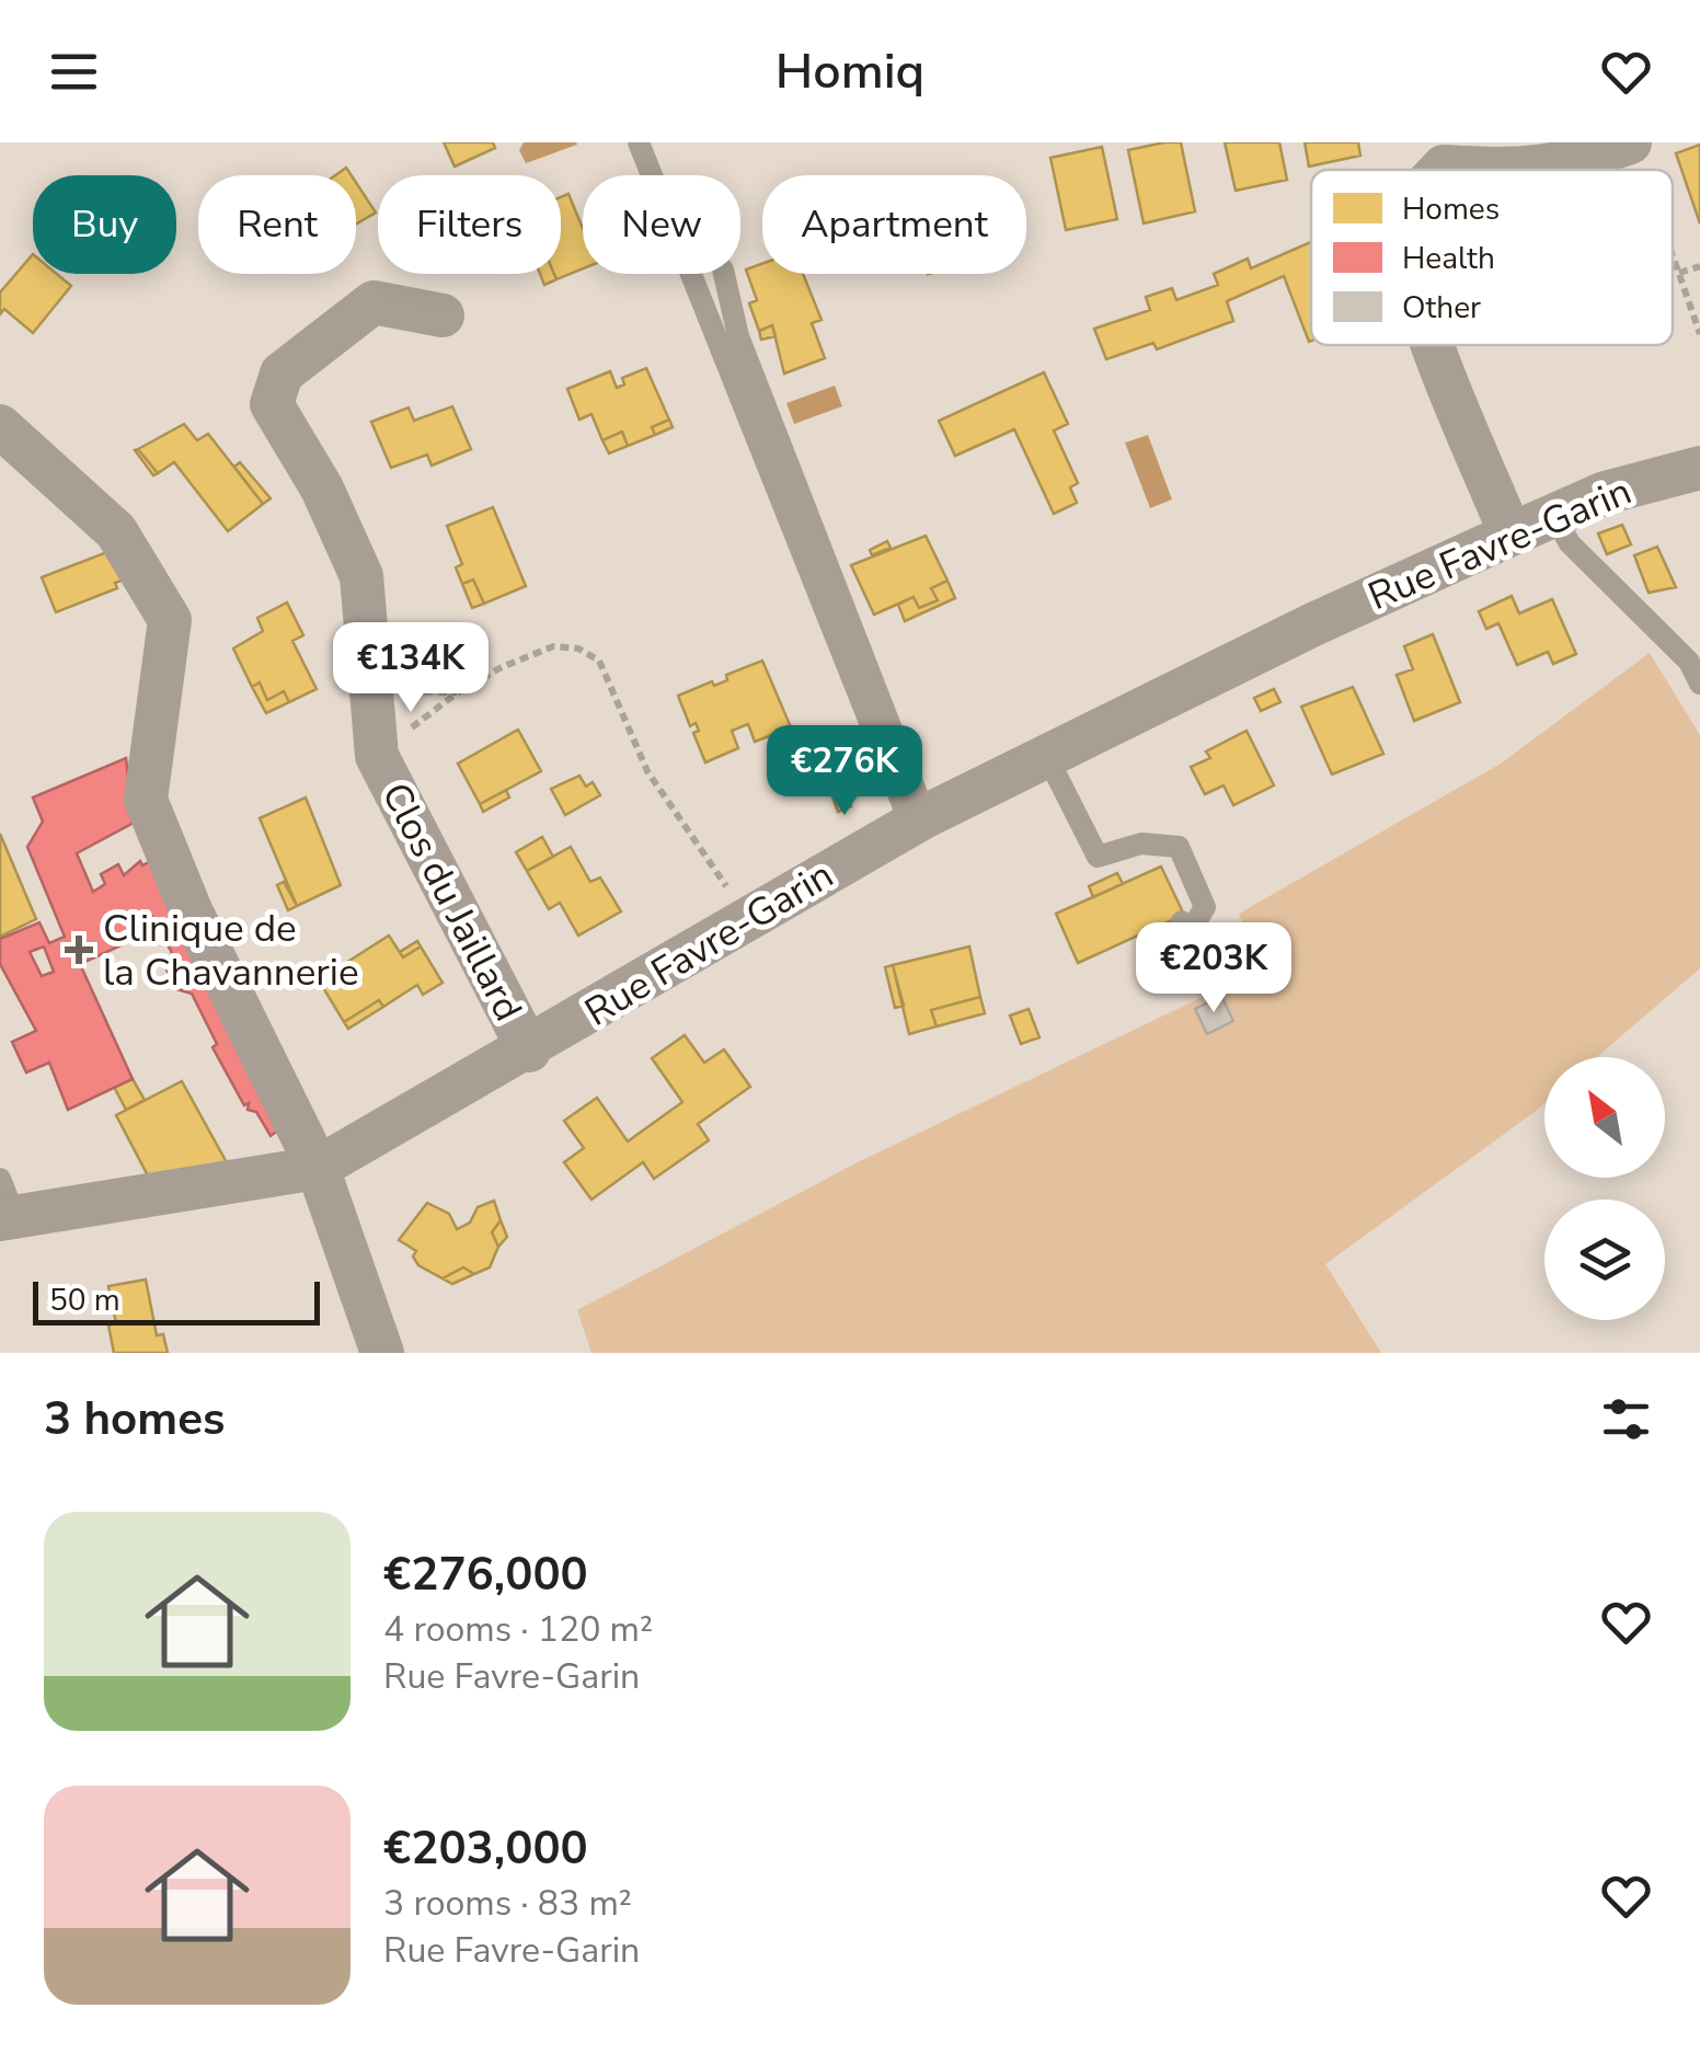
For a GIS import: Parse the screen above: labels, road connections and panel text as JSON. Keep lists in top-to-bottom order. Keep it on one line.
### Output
{"streets":{"street":["Rue Favre-Garin","Clos du Jaillard"]},"crossings":[["Rue Favre-Garin","Clos du Jaillard"]],"places":{"health":["Clinique de la Chavannerie"]},"legend":["Homes","Health","Other"],"scale_bar":"50 m","north":"top left","page":{"header":"Homiq","chip":["Buy","Rent","Filters","New","Apartment"],"price":["€134K","€276K","€203K"],"scale":"50 m","heading":"3 homes","list":[{"name":"€276,000","note":"4 rooms · 120 m² · Rue Favre-Garin"},{"name":"€203,000","note":"3 rooms · 83 m² · Rue Favre-Garin"}]}}
